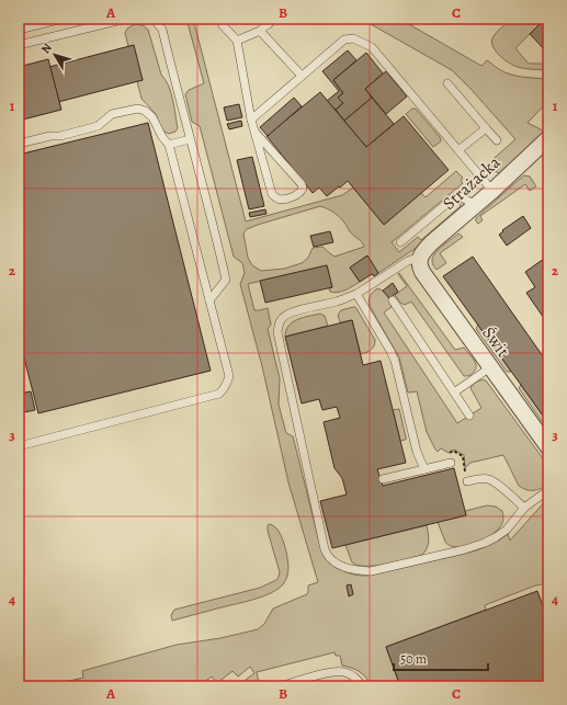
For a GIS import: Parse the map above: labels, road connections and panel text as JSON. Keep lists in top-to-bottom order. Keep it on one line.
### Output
{"streets":{"street":["Strażacka","Świt"]},"crossings":[["Strażacka","Świt"]],"scale_bar":"50 m","north":"top left","grid":{"columns":["A","B","C"],"rows":["1","2","3","4"]}}
